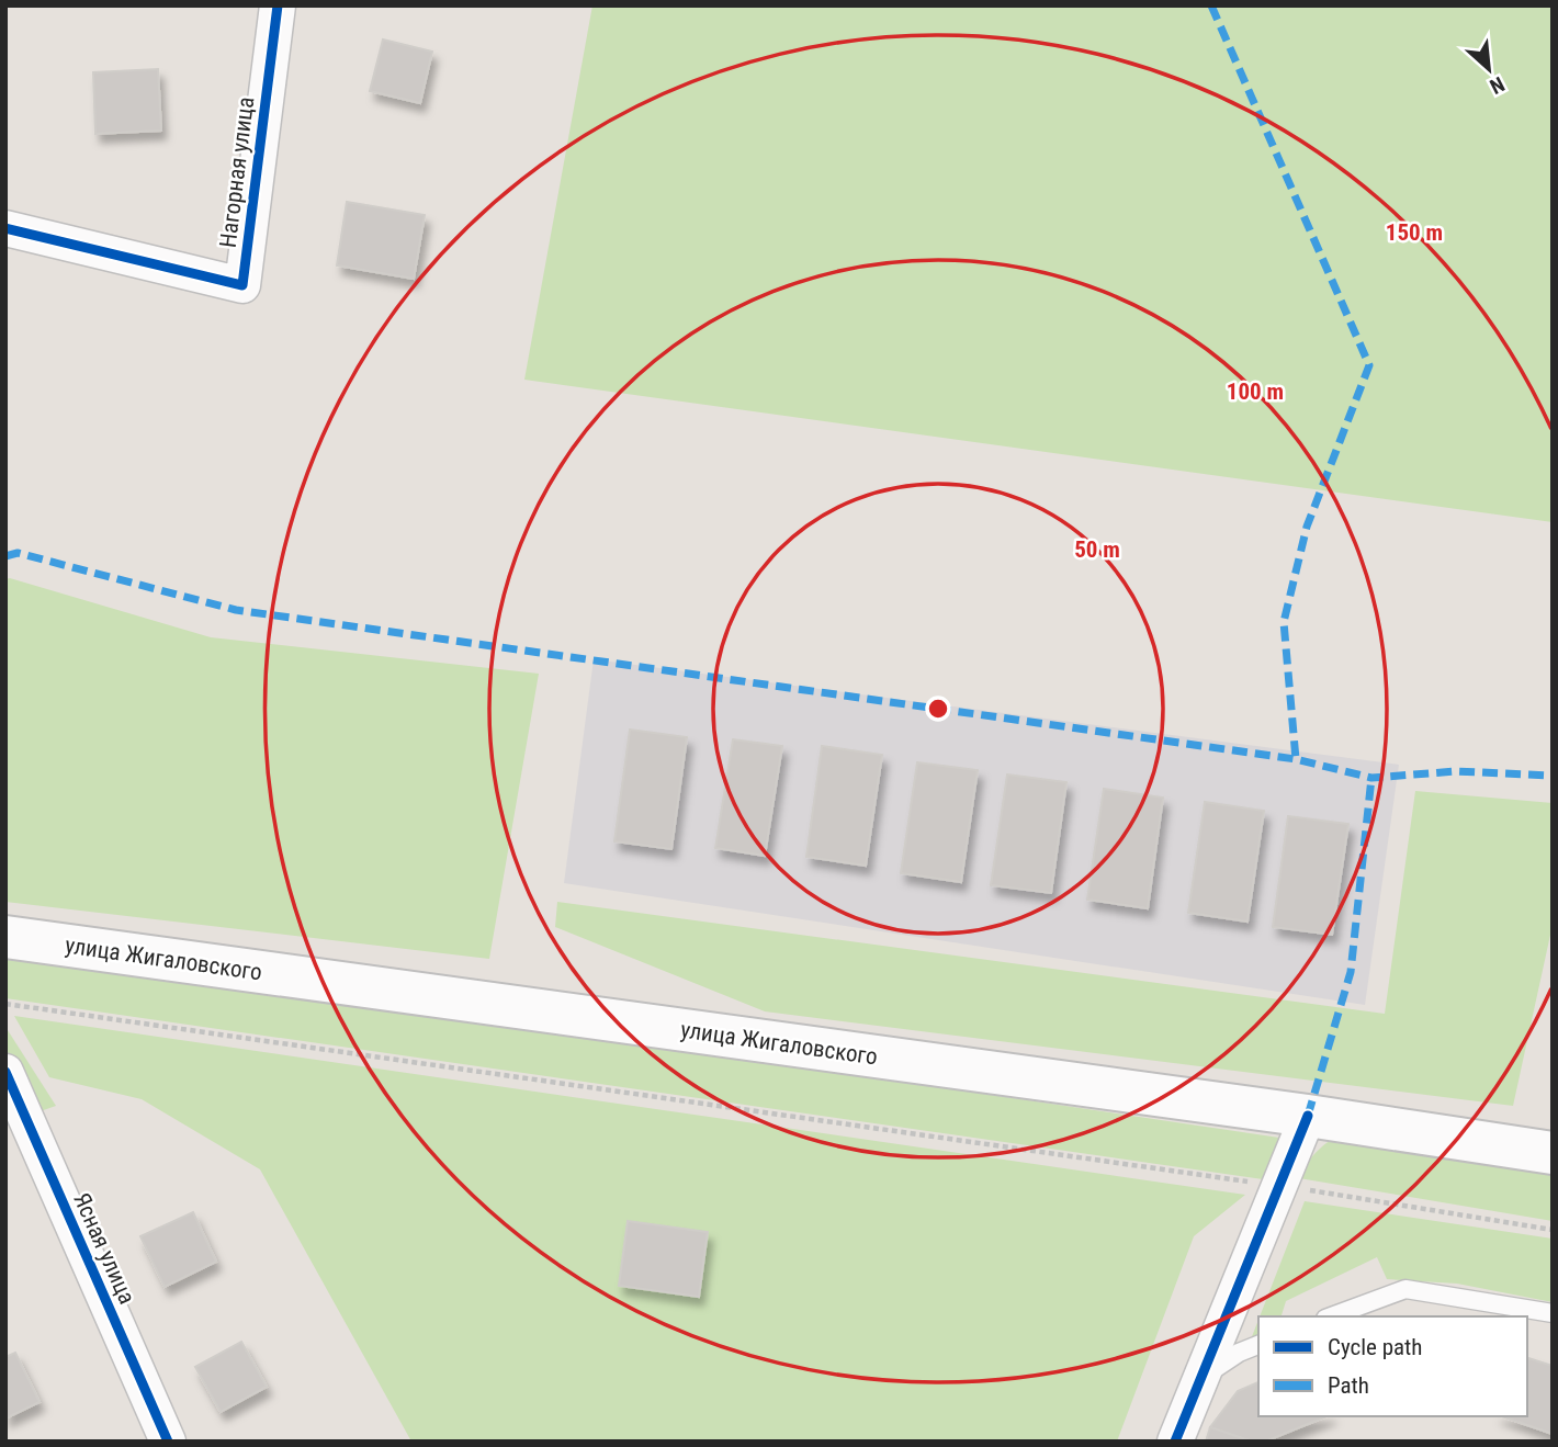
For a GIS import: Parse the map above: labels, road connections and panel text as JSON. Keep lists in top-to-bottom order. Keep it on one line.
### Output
{"streets":{"main road":["улица Жигаловского"],"street":["Нагорная улица","Ясная улица"]},"legend":["Cycle path","Path"],"north":"bottom right","rings":["150 m","100 m","50 m"]}
